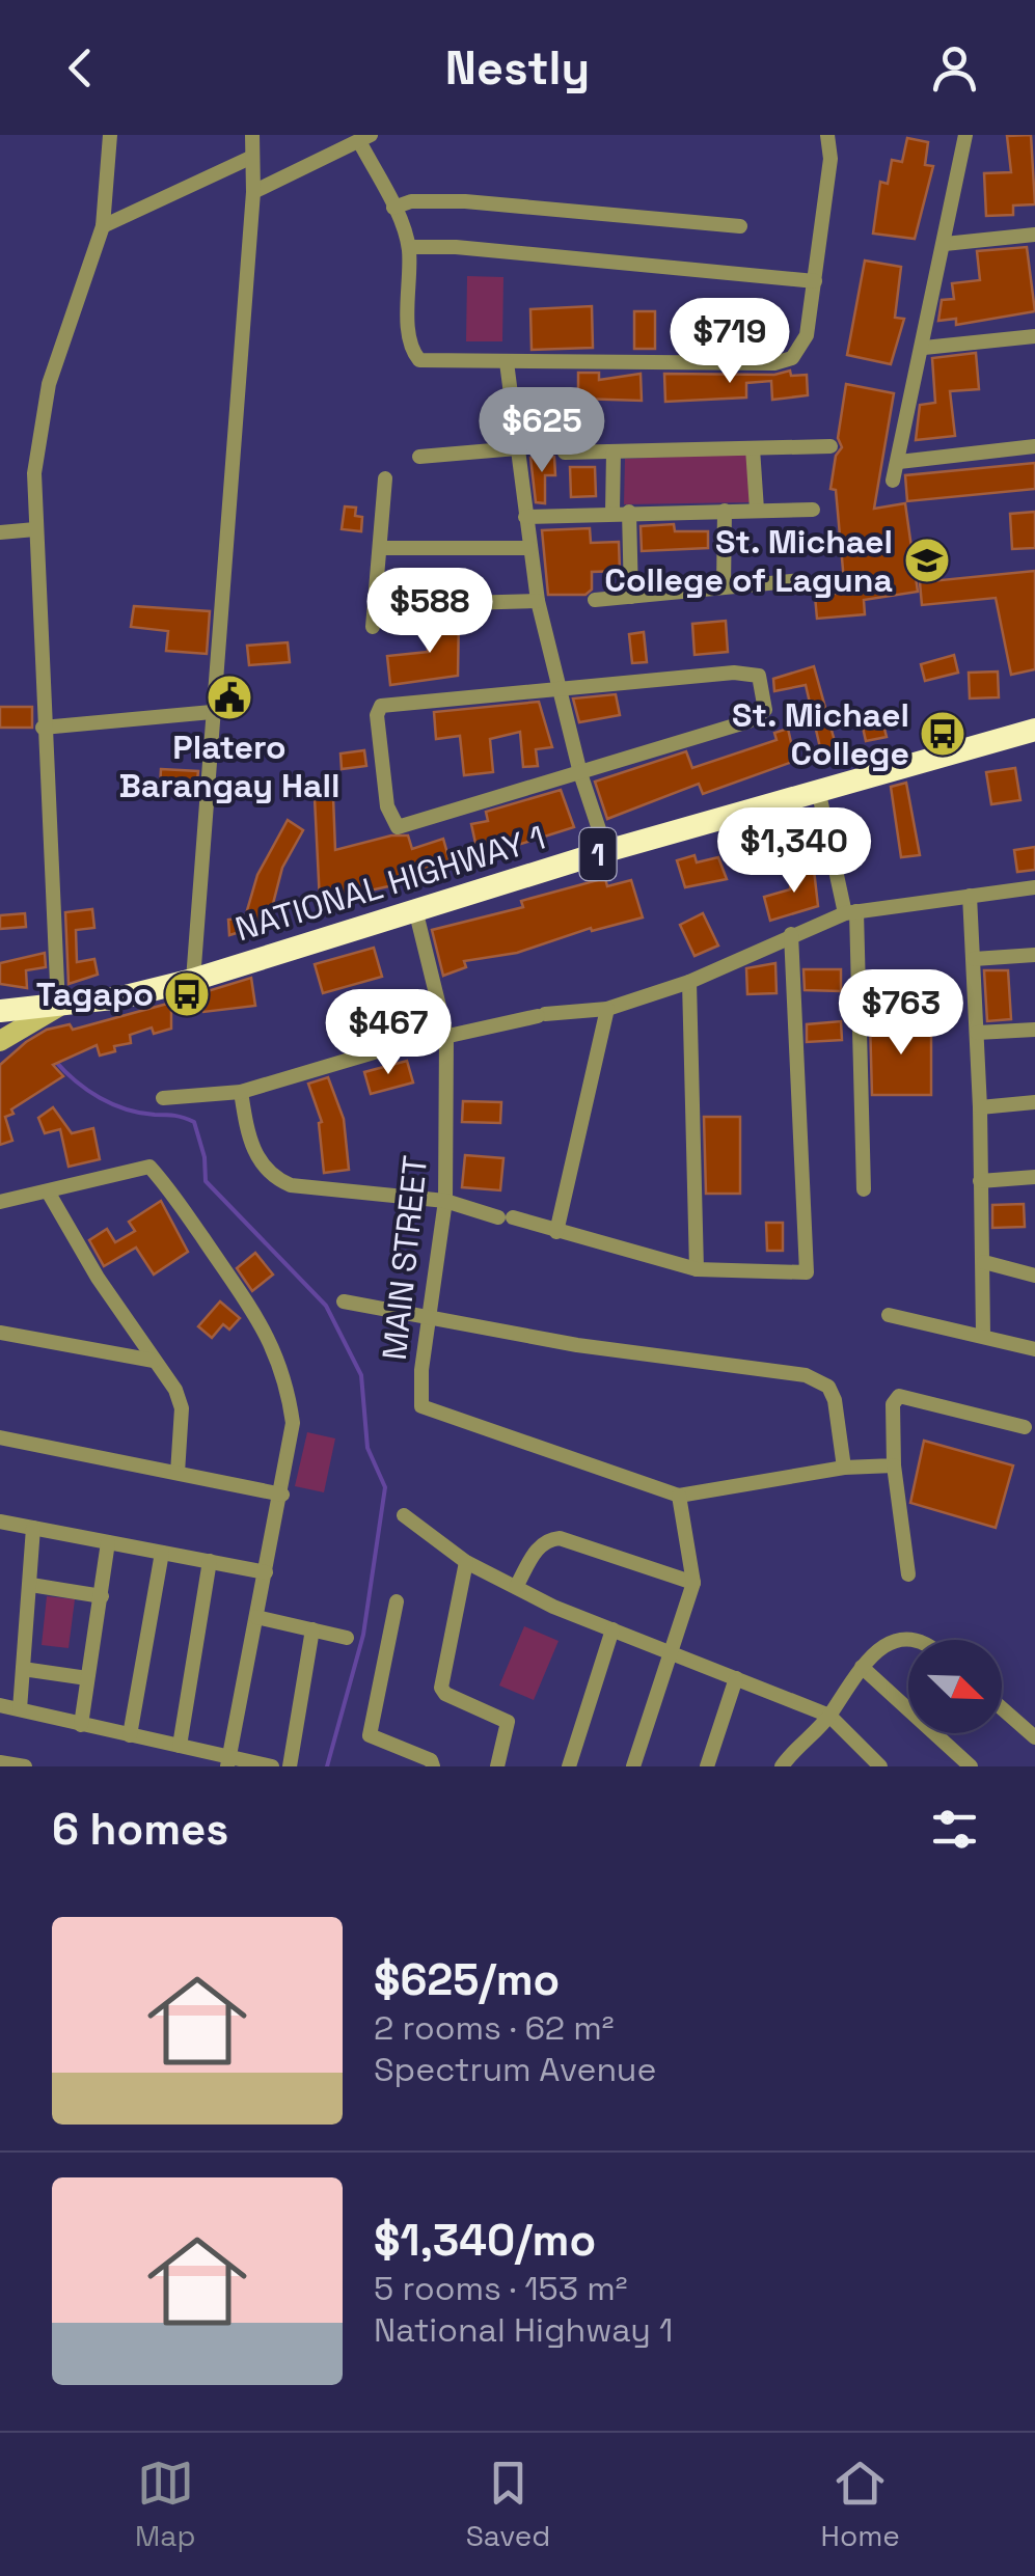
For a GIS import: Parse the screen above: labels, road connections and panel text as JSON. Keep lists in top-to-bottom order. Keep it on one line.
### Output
{"streets":{"highway":["1","NATIONAL HIGHWAY 1"],"street":["MAIN STREET"]},"crossings":[["NATIONAL HIGHWAY 1","MAIN STREET"]],"places":{"school or university":["St. Michael College of Laguna"],"public building":["Platero Barangay Hall"],"bus stop":["St. Michael College","Tagapo"]},"north":"bottom right","page":{"header":"Nestly","price":["$719","$625","$588","$1,340","$763","$467"],"heading":"6 homes","list":[{"name":"$625/mo","note":"2 rooms · 62 m² · Spectrum Avenue"},{"name":"$1,340/mo","note":"5 rooms · 153 m² · National Highway 1"}],"tabs":["Map","Saved","Home"]}}
